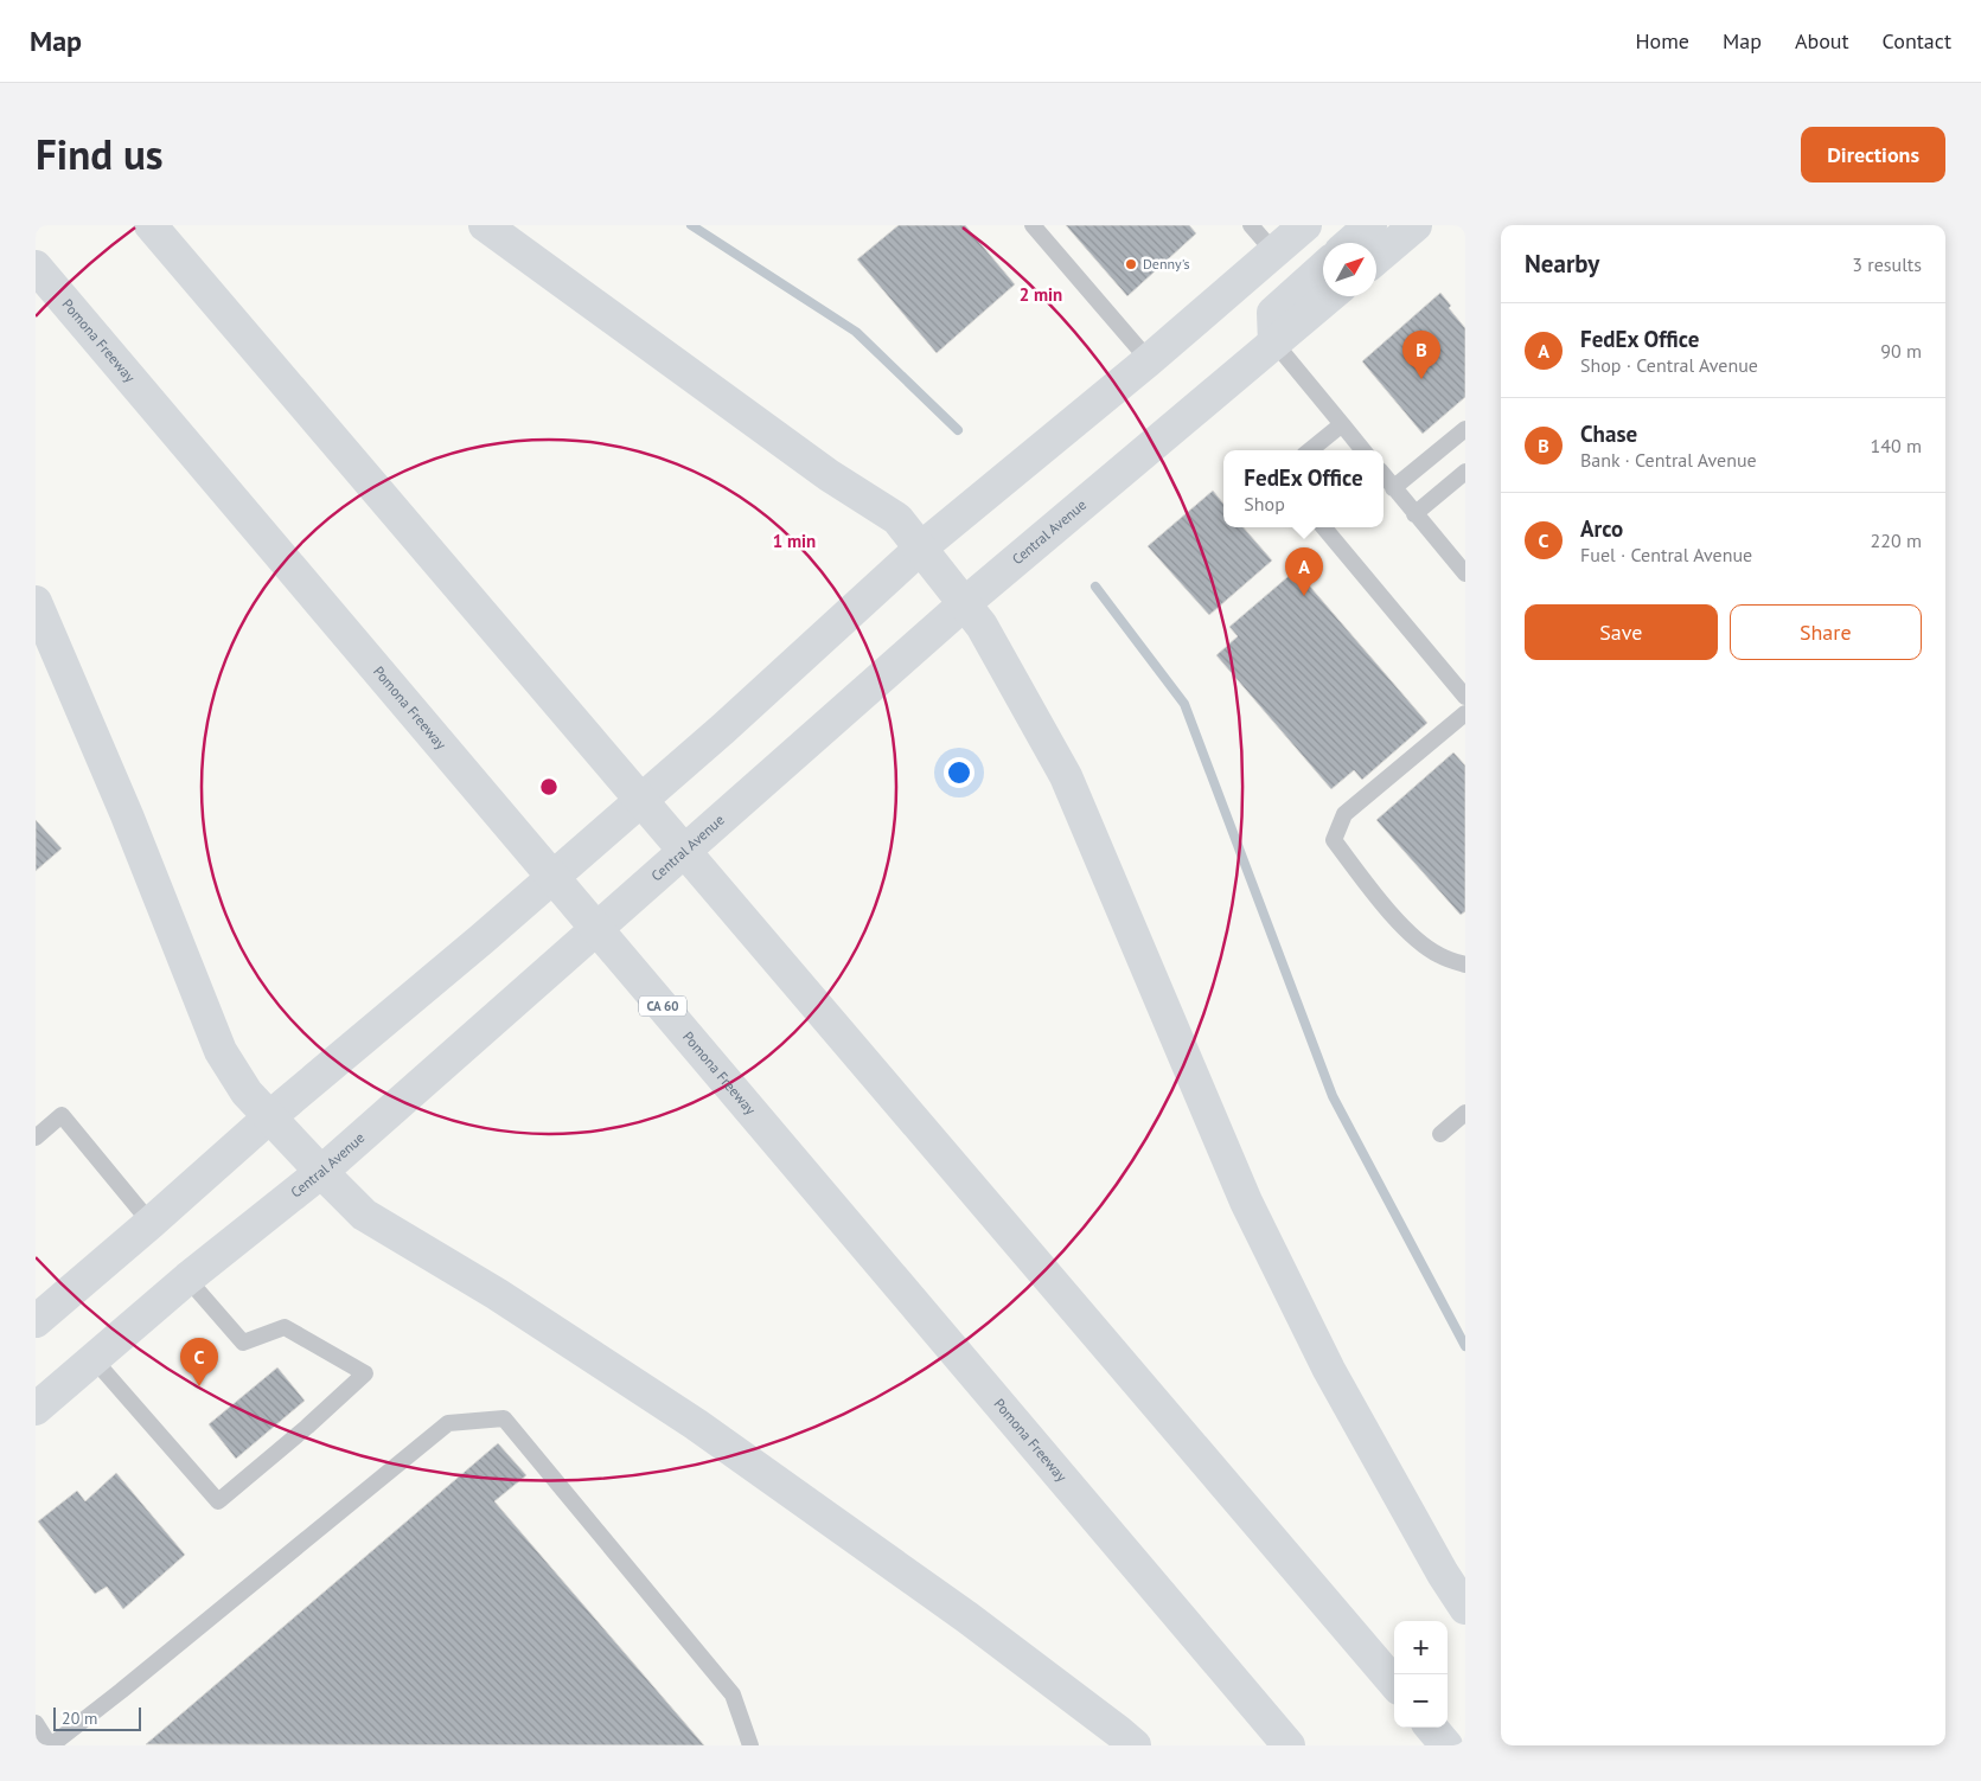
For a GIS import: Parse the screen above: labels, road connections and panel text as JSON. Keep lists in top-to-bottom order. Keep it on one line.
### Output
{"streets":{"main road":["Pomona Freeway","Central Avenue","CA 60"]},"places":["Denny's"],"scale_bar":"20 m","north":"top right","page":{"header":"Map","nav":["Home","Map","About","Contact"],"title":"Find us","buttons":["Directions",["Save","Share"]],"heading":["Nearby","3 results"],"list":[{"mark":"A","name":"FedEx Office","note":"Shop · Central Avenue","value":"90 m"},{"mark":"B","name":"Chase","note":"Bank · Central Avenue","value":"140 m"},{"mark":"C","name":"Arco","note":"Fuel · Central Avenue","value":"220 m"}],"pins":["B","A","C"],"popup":["FedEx Office","Shop"],"map_buttons":["+","−"],"scale":"20 m"},"rings":["2 min","1 min"]}
